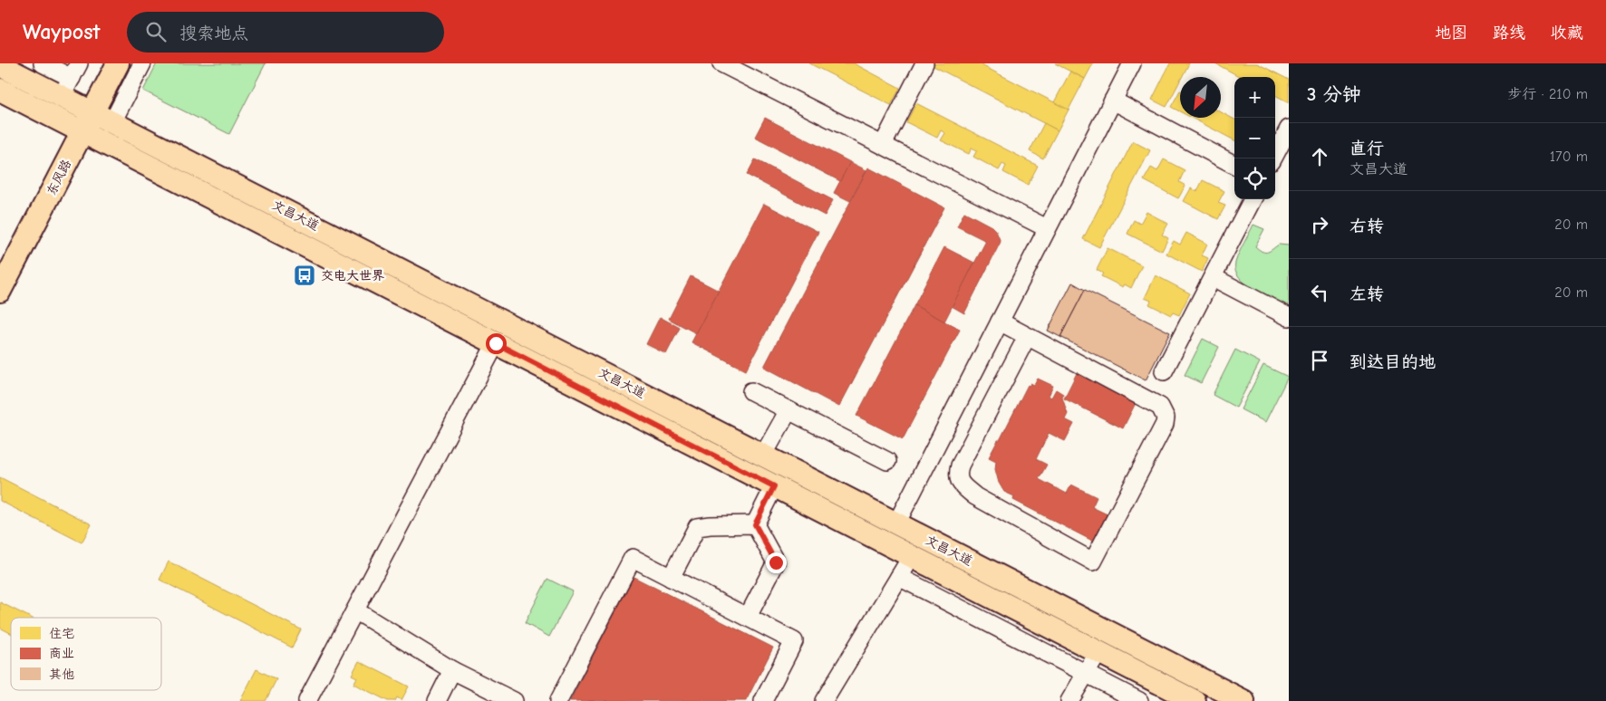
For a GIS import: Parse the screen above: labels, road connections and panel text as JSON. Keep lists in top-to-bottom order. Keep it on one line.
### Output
{"streets":{"main road":["东风路","文昌大道"]},"crossings":[["东风路","文昌大道"]],"places":{"bus stop":["交电大世界"]},"legend":["住宅","商业","其他"],"north":"bottom left","page":{"header":"Waypost","search":"搜索地点","nav":["地图","路线","收藏"],"heading":["3 分钟","步行 · 210 m"],"map_buttons":["+","−"],"list":[["直行","文昌大道","170 m"],["右转","20 m"],["左转","20 m"],"到达目的地"]}}
